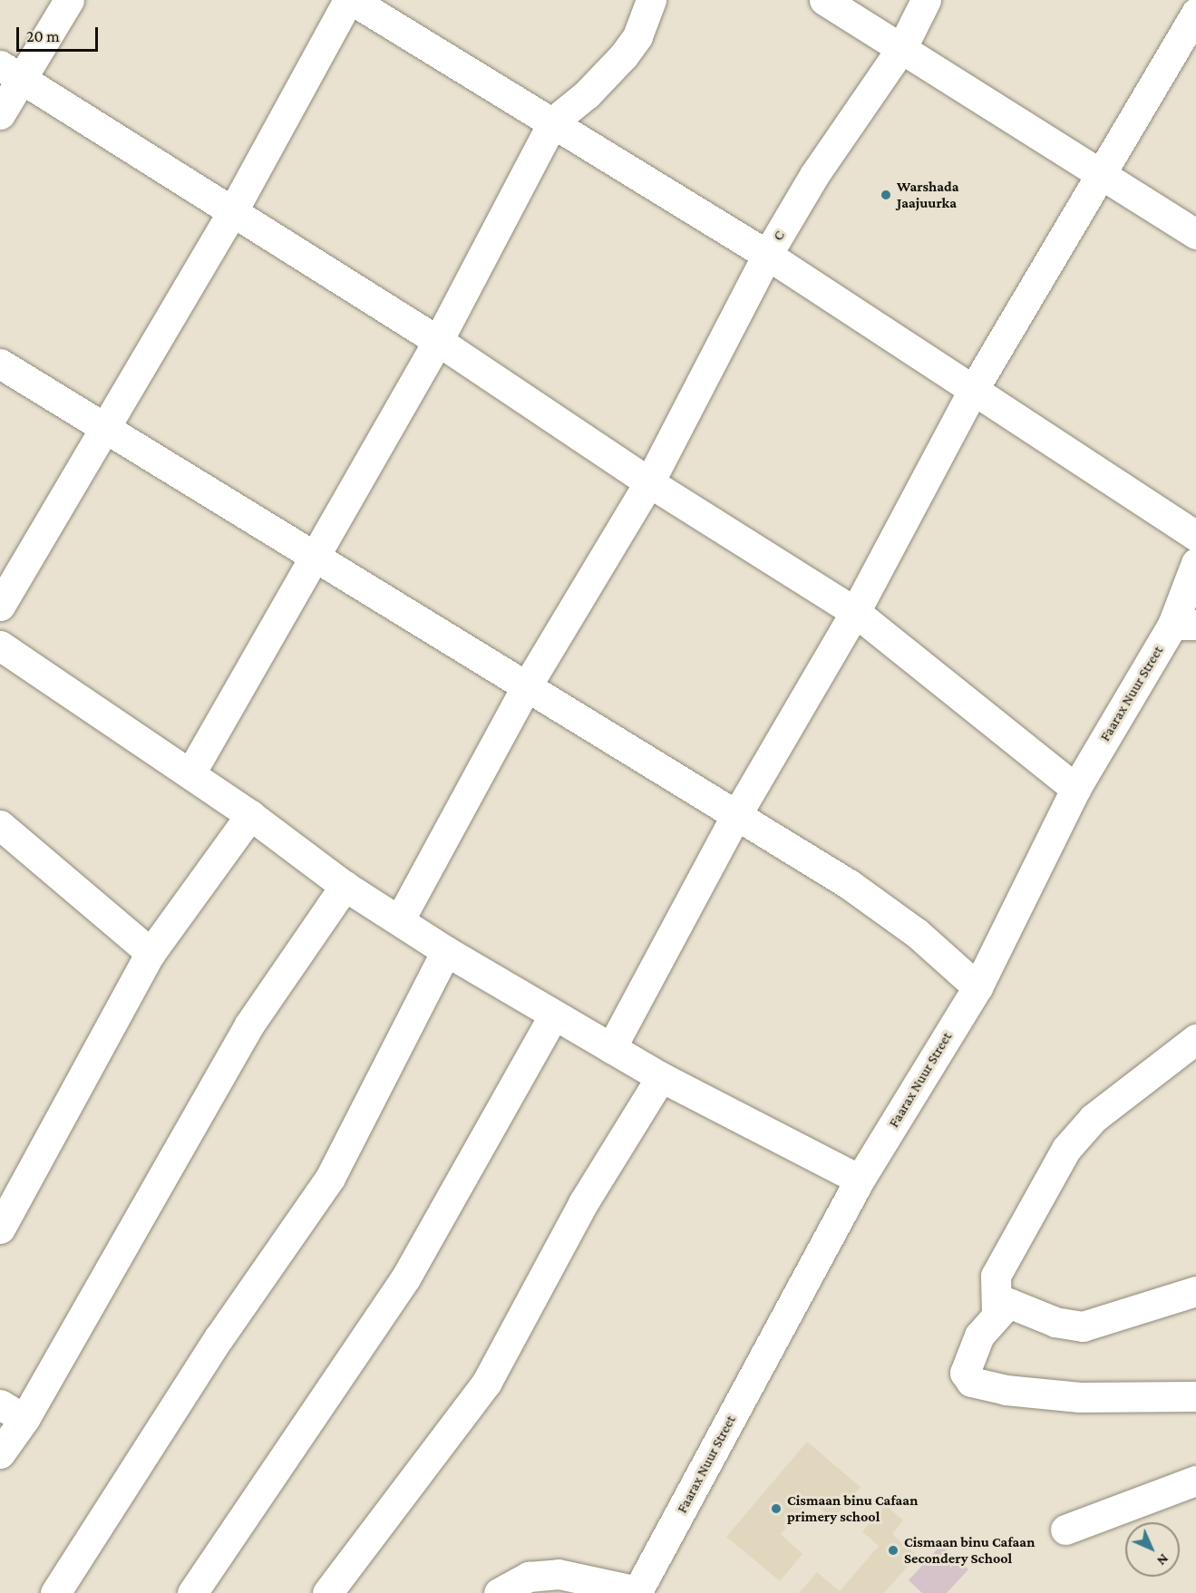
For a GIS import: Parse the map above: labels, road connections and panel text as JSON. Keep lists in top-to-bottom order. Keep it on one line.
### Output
{"streets":{"street":["C","Faarax Nuur Street"]},"places":["Warshada Jaajuurka","Cismaan binu Cafaan primery school","Cismaan binu Cafaan Secondery School"],"scale_bar":"20 m","north":"bottom right"}
